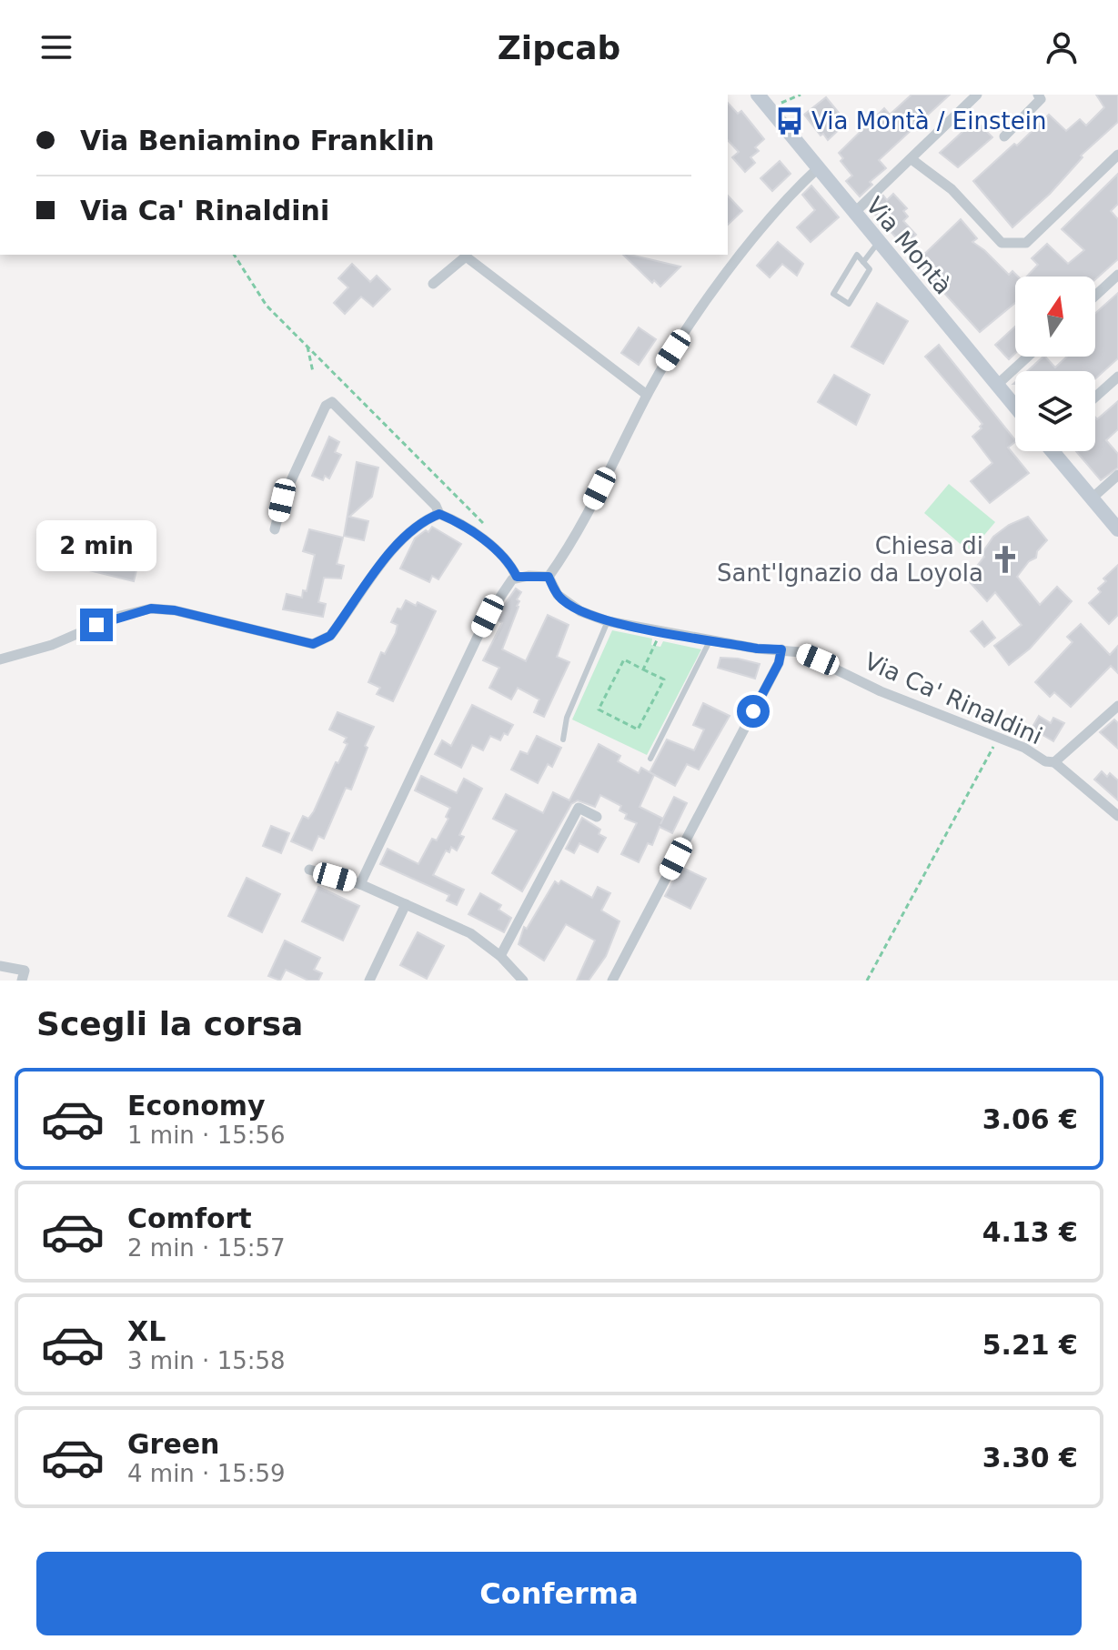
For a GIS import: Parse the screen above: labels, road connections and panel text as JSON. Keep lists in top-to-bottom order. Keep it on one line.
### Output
{"streets":{"main road":["Via Montà"],"street":["Via Ca' Rinaldini"]},"places":{"bus stop":["Via Montà / Einstein"],"church":["Chiesa di Sant'Ignazio da Loyola"]},"north":"top","page":{"header":"Zipcab","banner":["Via Beniamino Franklin","Via Ca' Rinaldini"],"bubble":"2 min","heading":"Scegli la corsa","list":[{"name":"Economy","note":"1 min · 15:56","value":"3.06 €"},{"name":"Comfort","note":"2 min · 15:57","value":"4.13 €"},{"name":"XL","note":"3 min · 15:58","value":"5.21 €"},{"name":"Green","note":"4 min · 15:59","value":"3.30 €"}],"buttons":"Conferma"}}
